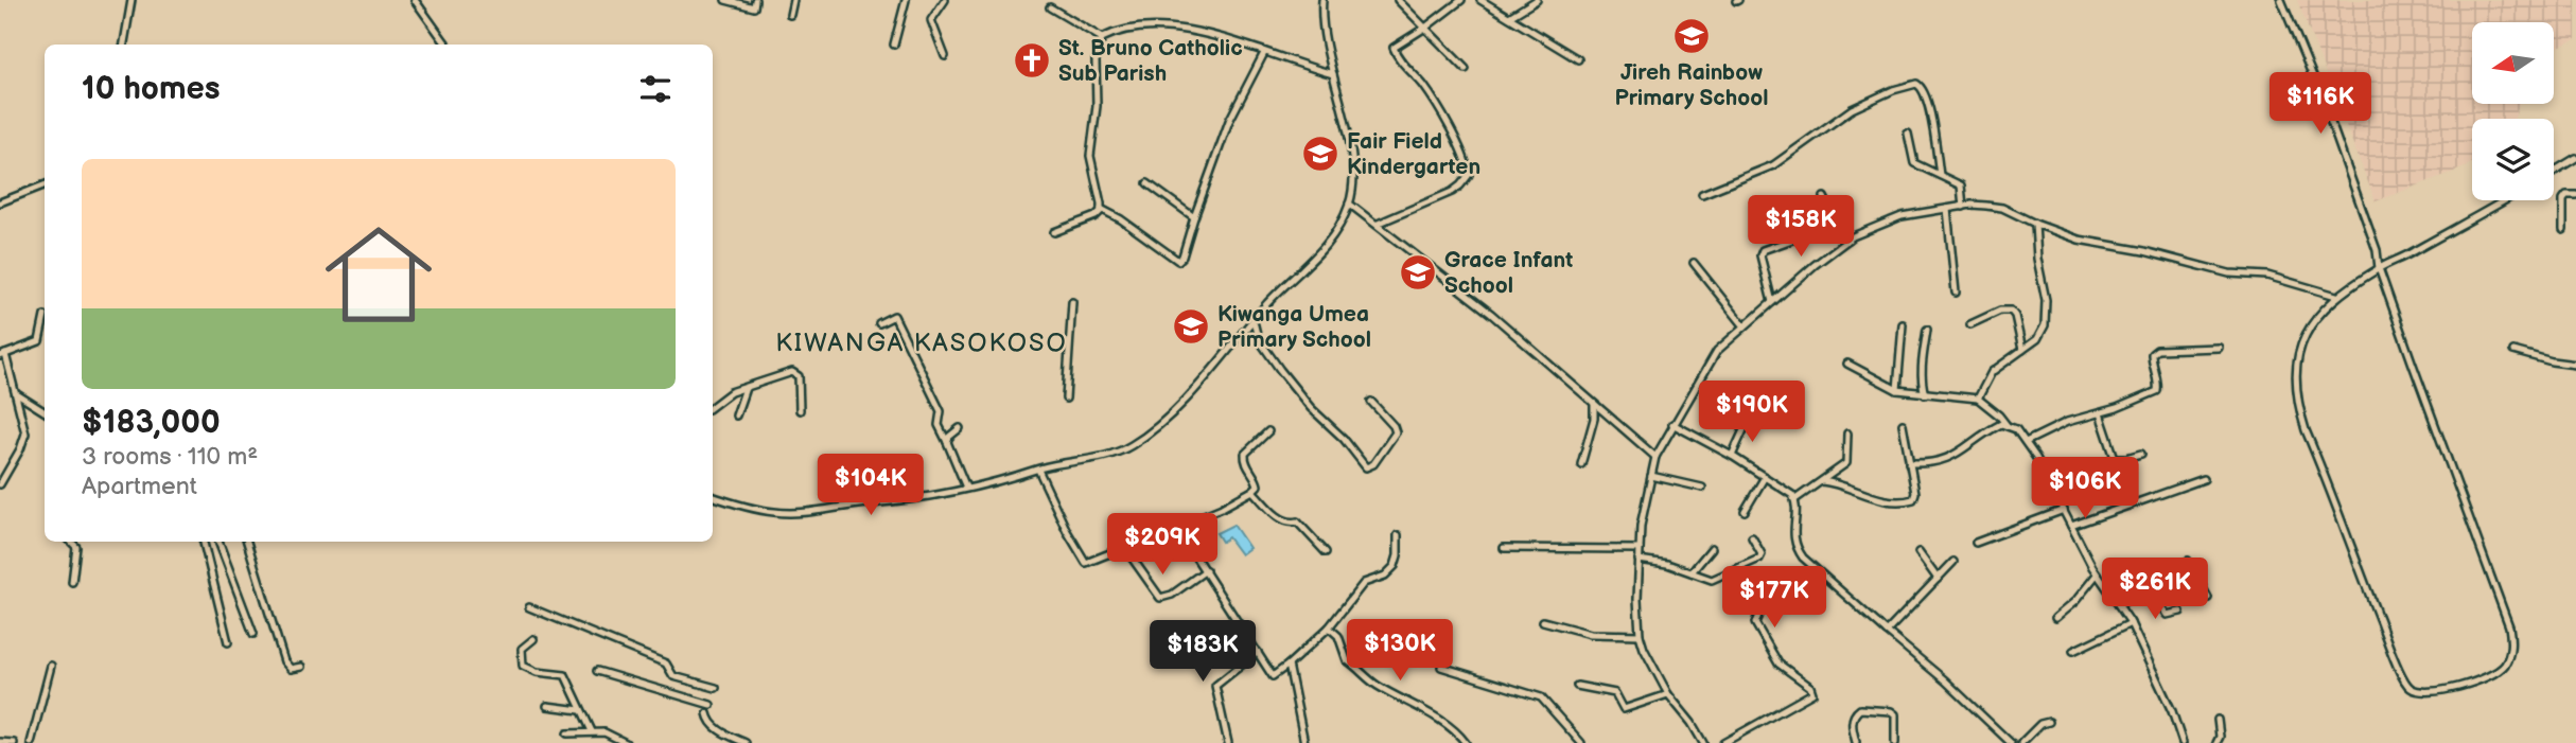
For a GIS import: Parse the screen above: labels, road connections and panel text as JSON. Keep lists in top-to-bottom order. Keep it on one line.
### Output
{"districts":["KIWANGA KASOKOSO"],"places":{"school or university":["Jireh Rainbow Primary School","Fair Field Kindergarten","Grace Infant School","Kiwanga Umea Primary School"],"church":["St. Bruno Catholic Sub Parish"]},"north":"left","page":{"heading":"10 homes","price":["$116K","$158K","$190K","$104K","$106K","$209K","$261K","$177K","$130K","$183K"],"list":[{"name":"$183,000","note":"3 rooms · 110 m² · Apartment"}]}}
